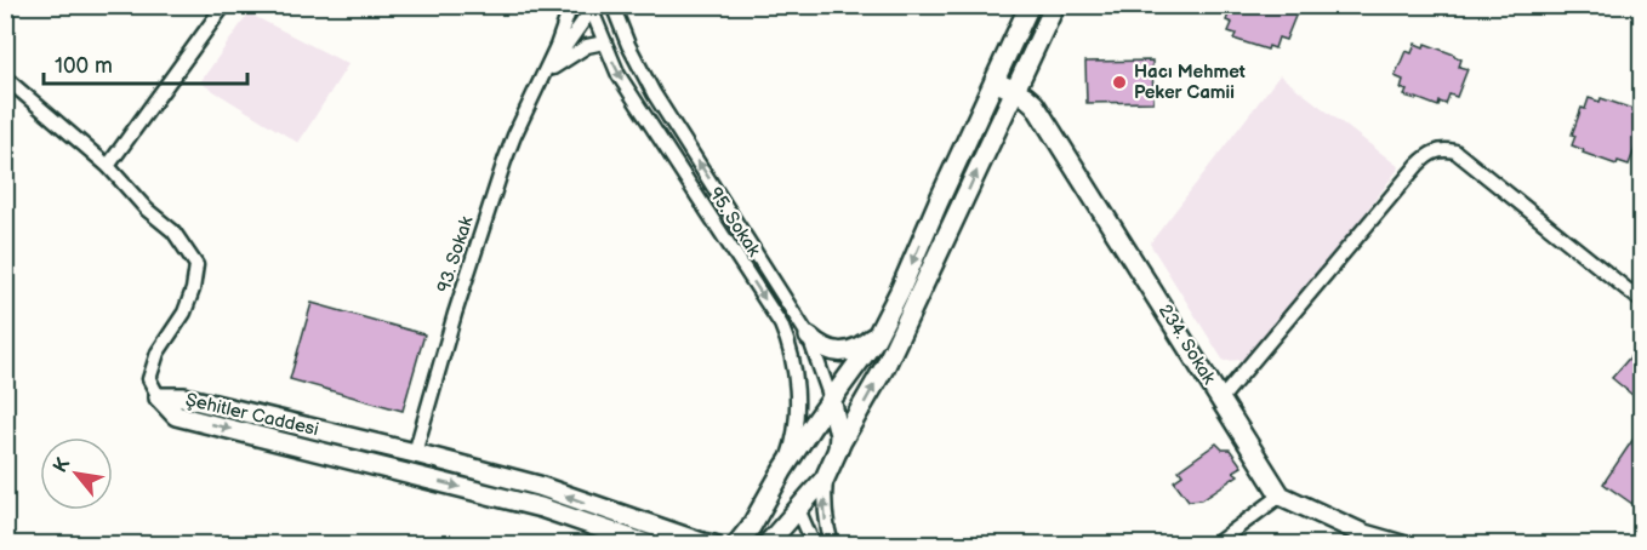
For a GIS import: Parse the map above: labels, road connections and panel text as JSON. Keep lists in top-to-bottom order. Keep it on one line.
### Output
{"streets":{"street":["95. Sokak","93. Sokak","234. Sokak","Şehitler Caddesi"]},"crossings":[["93. Sokak","Şehitler Caddesi"]],"places":["Hacı Mehmet Peker Camii"],"scale_bar":"100 m","north":"top left"}
